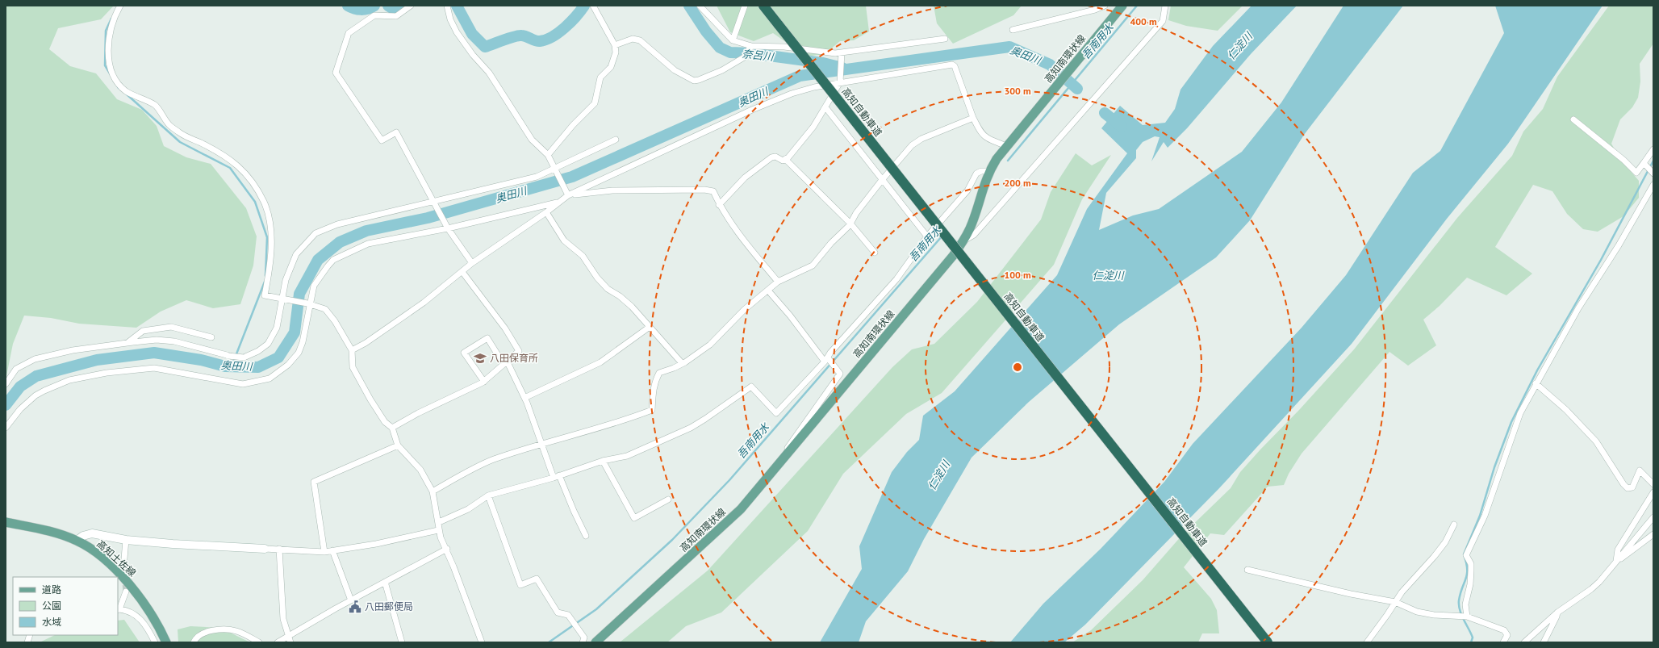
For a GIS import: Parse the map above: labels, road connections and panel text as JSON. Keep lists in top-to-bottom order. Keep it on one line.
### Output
{"streets":{"highway":["高知自動車道"],"main road":["高知南環状線","高知土佐線"]},"water":["吾南用水","仁淀川","奈呂川","奥田川"],"places":{"school or university":["八田保育所"],"public building":["八田郵便局"]},"legend":["道路","公園","水域"],"rings":["400 m","300 m","200 m","100 m"]}
